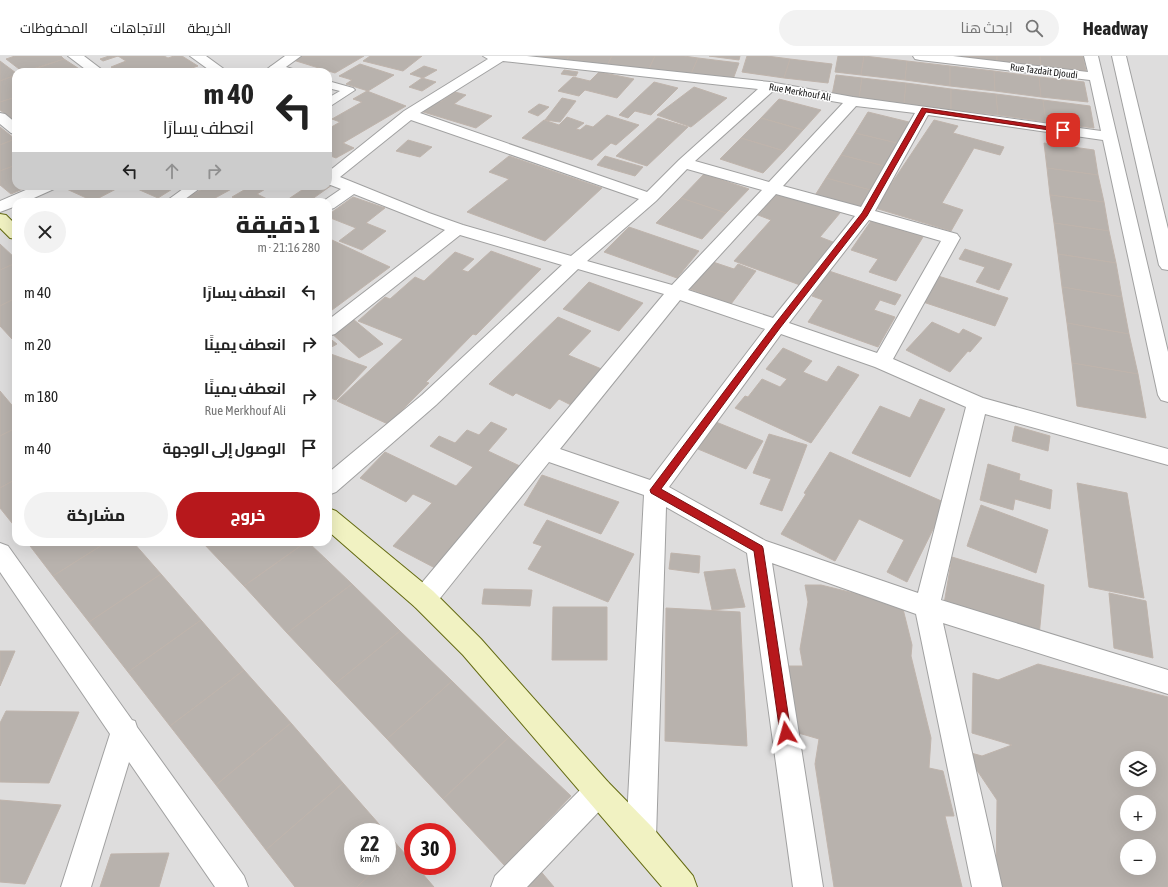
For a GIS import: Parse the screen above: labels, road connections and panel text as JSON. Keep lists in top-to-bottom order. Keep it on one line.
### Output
{"streets":{"street":["Rue Tazdait Djoudi","Rue Merkhouf Ali"]},"page":{"header":"Headway","search":"ابحث هنا","nav":["الخريطة","الاتجاهات","المحفوظات"],"turn":["40 m","انعطف يسارًا"],"heading":["1 دقيقة","280 m · 21:16"],"list":[{"name":"انعطف يسارًا","value":"40 m"},{"name":"انعطف يمينًا","value":"20 m"},{"name":"انعطف يمينًا","note":"Rue Merkhouf Ali","value":"180 m"},{"name":"الوصول إلى الوجهة","value":"40 m"}],"buttons":["خروج","مشاركة"],"map_buttons":["+","−"],"speed":"22 km/h","limit":"30"}}
